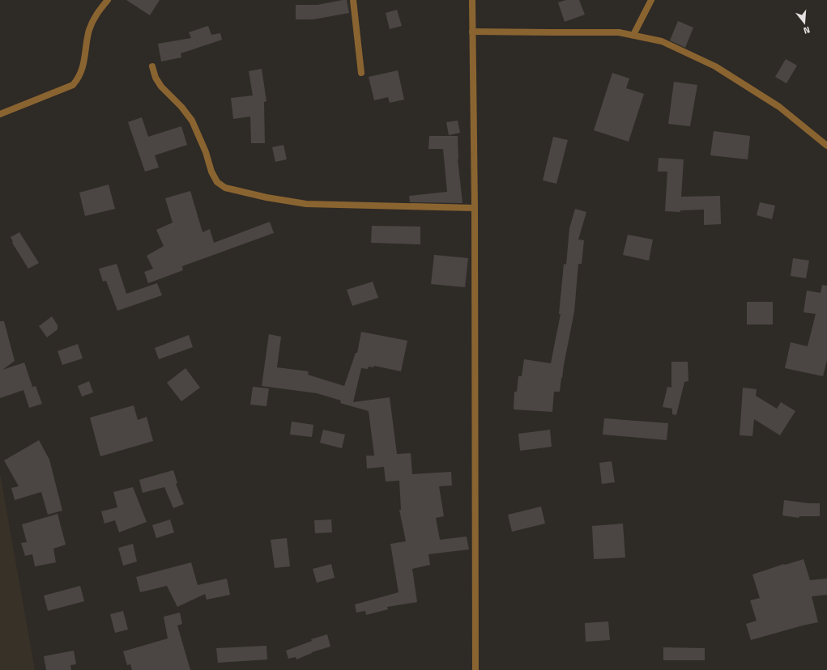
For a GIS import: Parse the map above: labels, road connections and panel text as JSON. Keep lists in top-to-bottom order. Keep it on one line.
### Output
{"north":"bottom"}
